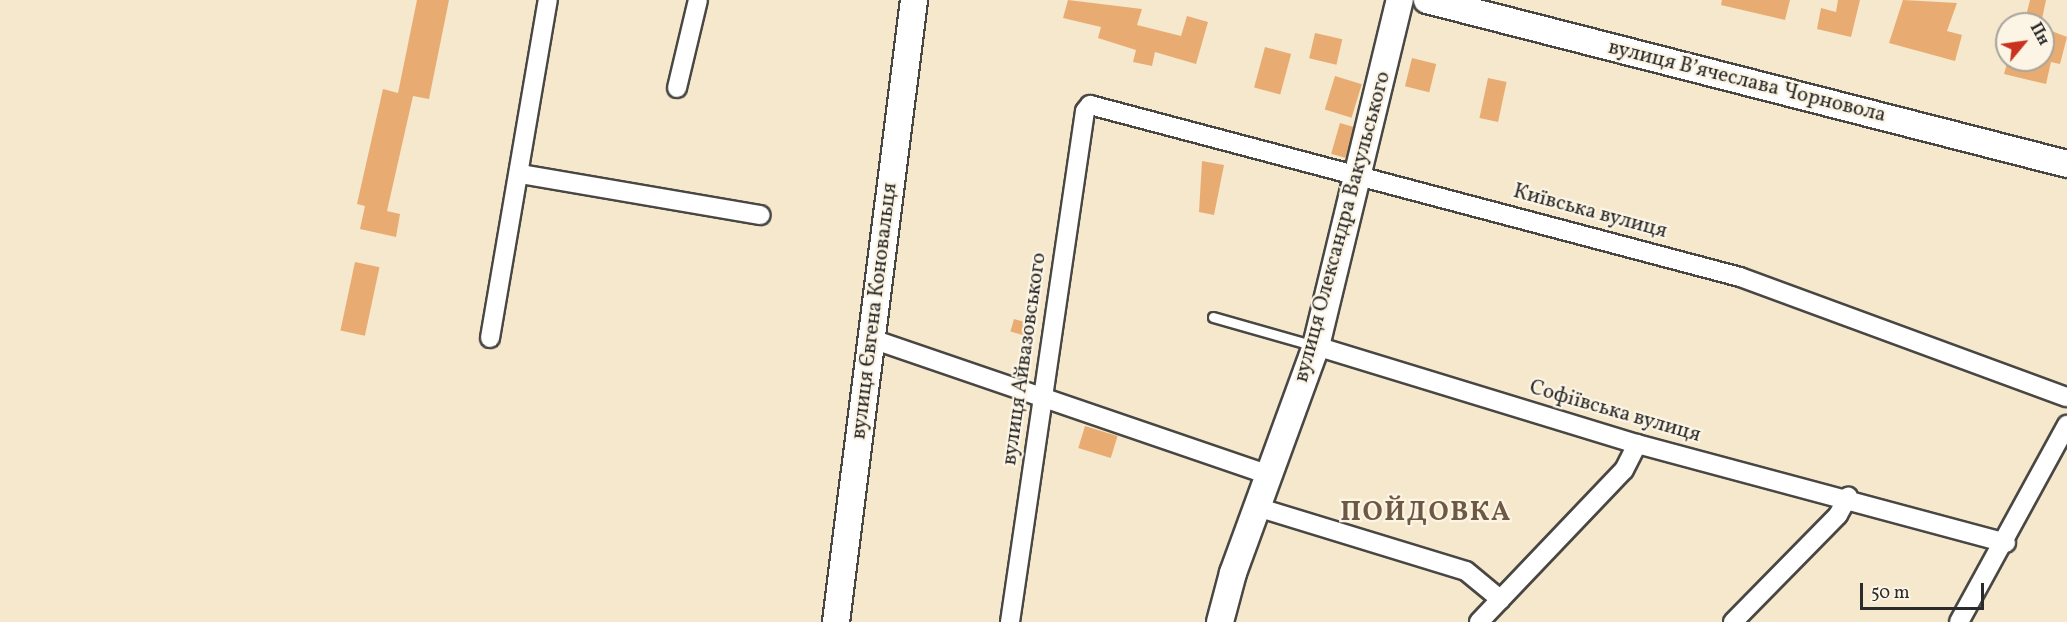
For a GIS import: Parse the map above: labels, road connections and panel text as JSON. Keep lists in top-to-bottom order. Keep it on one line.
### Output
{"streets":{"street":["вулиця Вʼячеслава Чорновола","Київська вулиця","вулиця Олександра Вакульського","вулиця Євгена Коновальця","вулиця Айвазовського","Софіївська вулиця"]},"crossings":[["Київська вулиця","вулиця Олександра Вакульського"],["Київська вулиця","вулиця Айвазовського"],["вулиця Олександра Вакульського","Софіївська вулиця"]],"districts":["ПОЙДОВКА"],"scale_bar":"50 m","north":"top right"}
